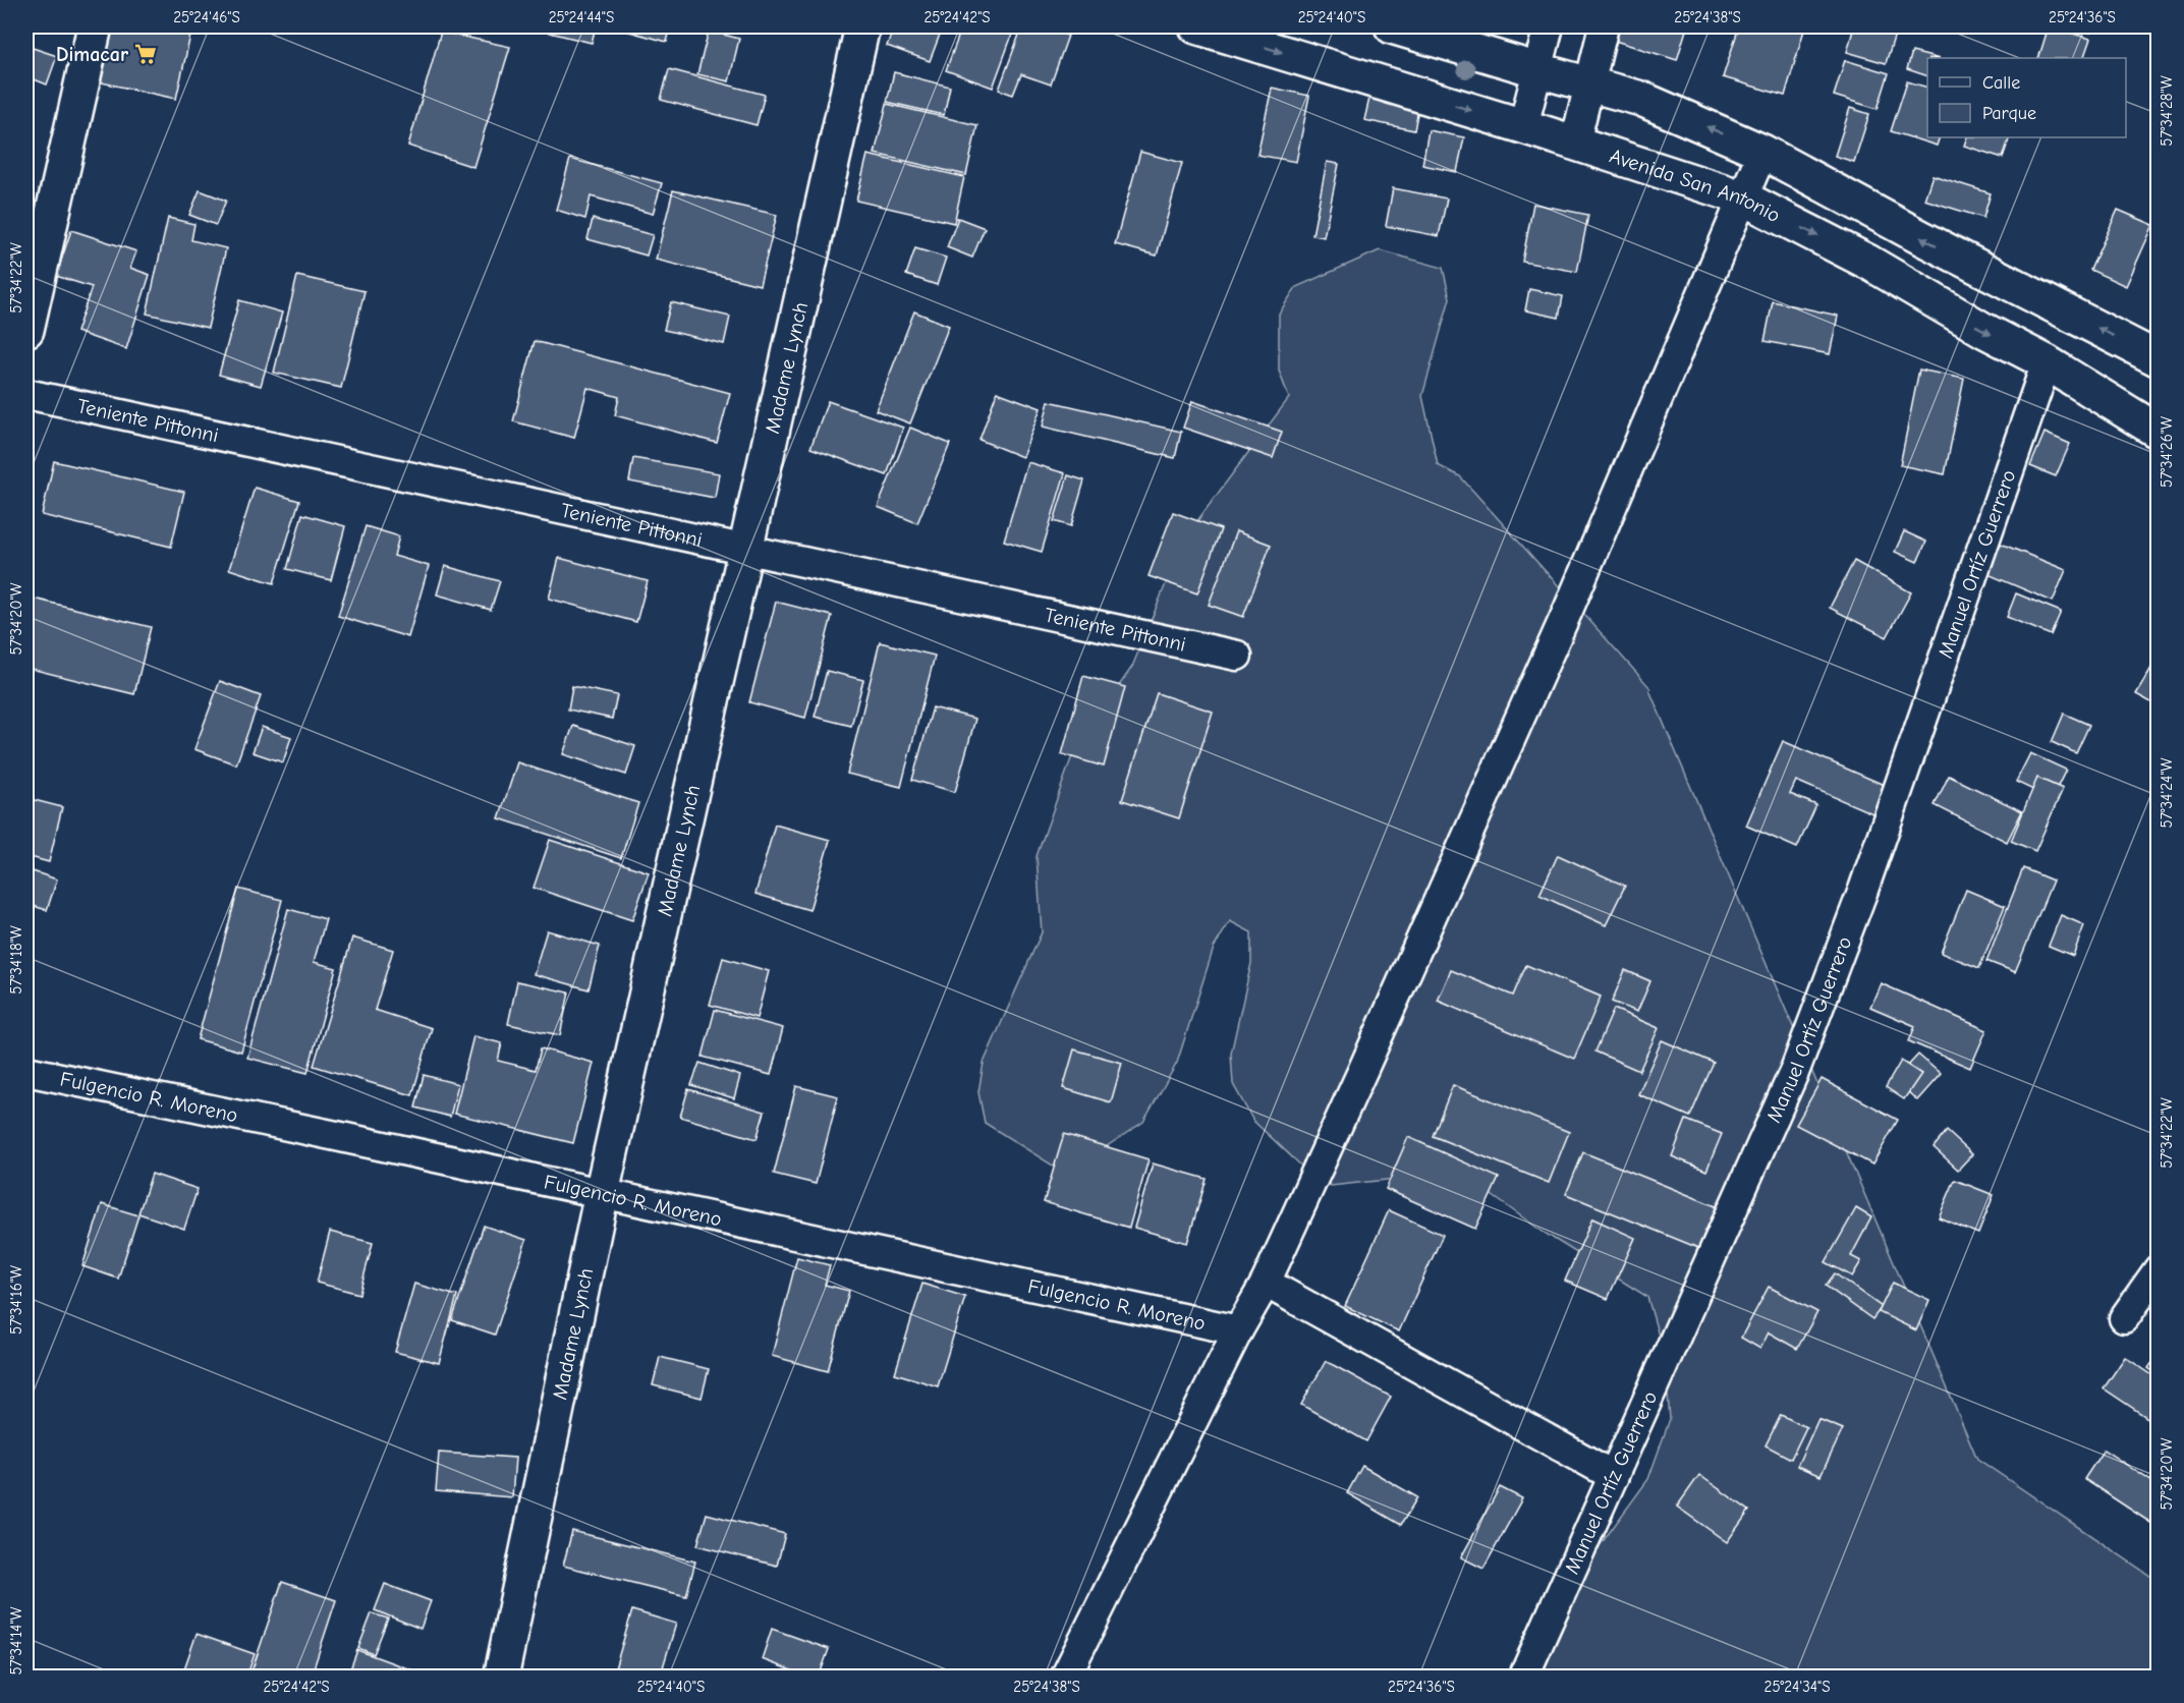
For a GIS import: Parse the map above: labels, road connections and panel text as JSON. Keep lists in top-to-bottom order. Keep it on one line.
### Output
{"streets":{"street":["Avenida San Antonio","Madame Lynch","Teniente Pittonni","Manuel Ortíz Guerrero","Fulgencio R. Moreno"]},"crossings":[["Avenida San Antonio","Manuel Ortíz Guerrero"],["Madame Lynch","Teniente Pittonni"],["Madame Lynch","Fulgencio R. Moreno"]],"places":{"supermarket":["Dimacar"]},"legend":["Calle","Parque"],"coordinates":["25°24'46\"S","25°24'44\"S","25°24'42\"S","25°24'40\"S","25°24'38\"S","25°24'36\"S","57°34'28\"W","57°34'22\"W","57°34'26\"W","57°34'20\"W","57°34'24\"W","57°34'18\"W","57°34'16\"W","57°34'14\"W","25°24'34\"S"]}
